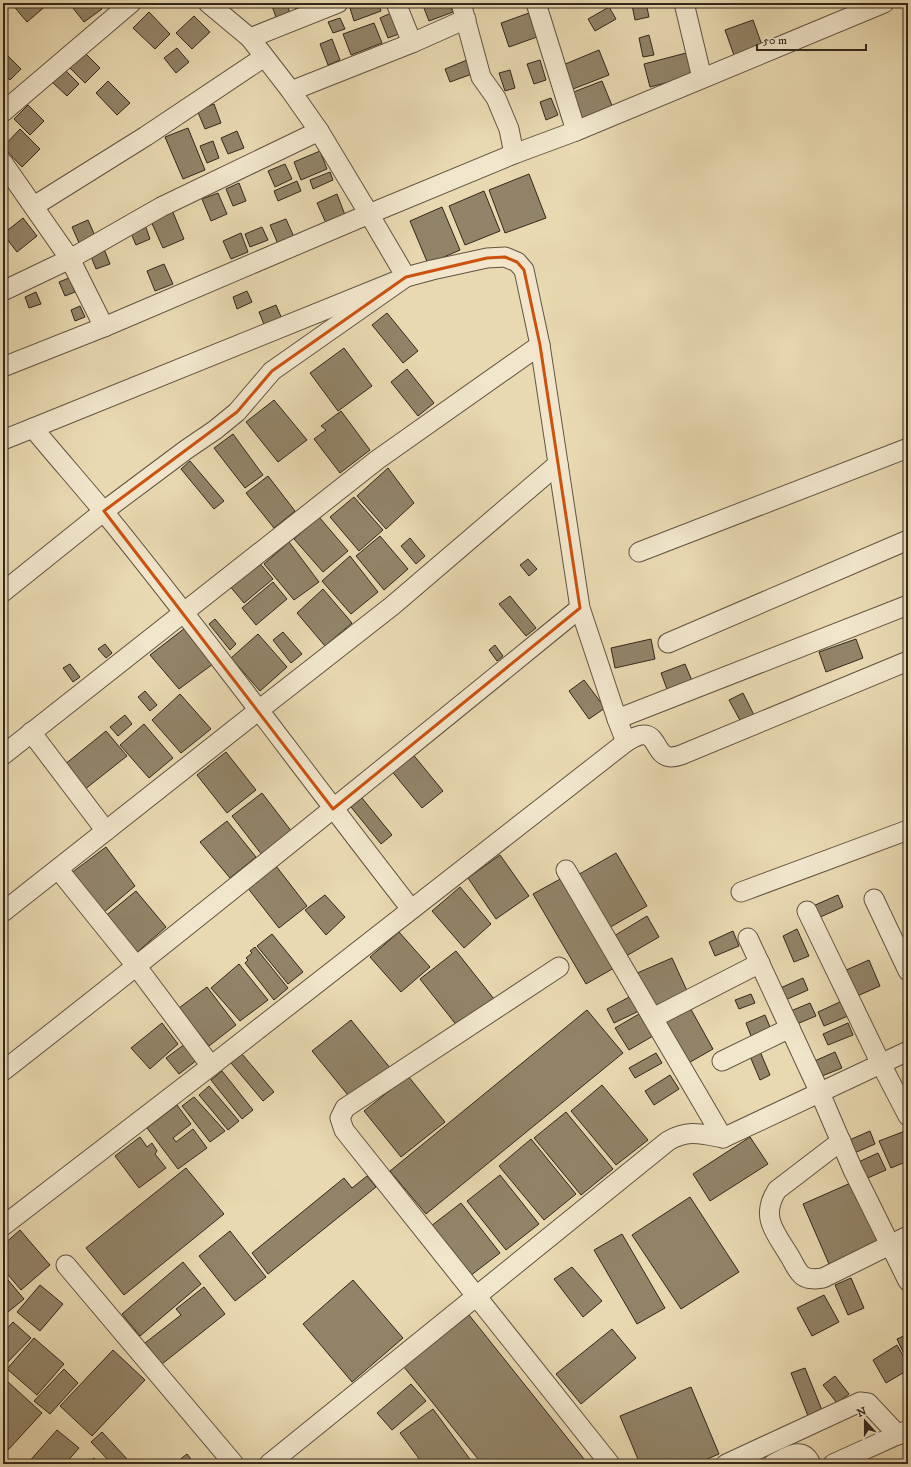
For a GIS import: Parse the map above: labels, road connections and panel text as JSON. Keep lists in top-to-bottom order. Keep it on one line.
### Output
{"scale_bar":"50 m","north":"top"}
